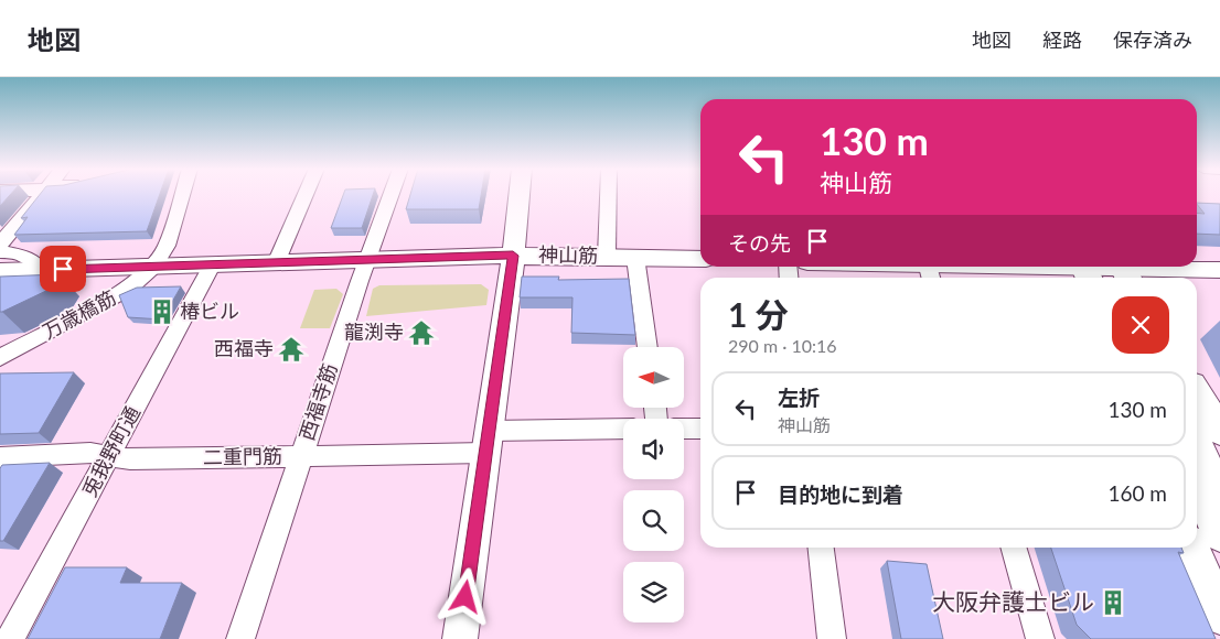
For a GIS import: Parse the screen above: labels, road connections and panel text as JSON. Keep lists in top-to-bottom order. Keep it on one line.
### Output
{"streets":{"street":["神山筋","万歳橋筋","西福寺筋","兎我野町通","二重門筋"]},"crossings":[["神山筋","万歳橋筋"],["神山筋","西福寺筋"],["神山筋","兎我野町通"],["西福寺筋","二重門筋"],["兎我野町通","二重門筋"]],"places":{"building":["椿ビル","大阪弁護士ビル"],"temple":["龍渕寺","西福寺"]},"north":"left","page":{"header":"地図","nav":["地図","経路","保存済み"],"turn":["130 m","神山筋"],"then":"その先","heading":["1 分","290 m · 10:16"],"list":[{"name":"左折","note":"神山筋","value":"130 m"},{"name":"目的地に到着","value":"160 m"}]}}
